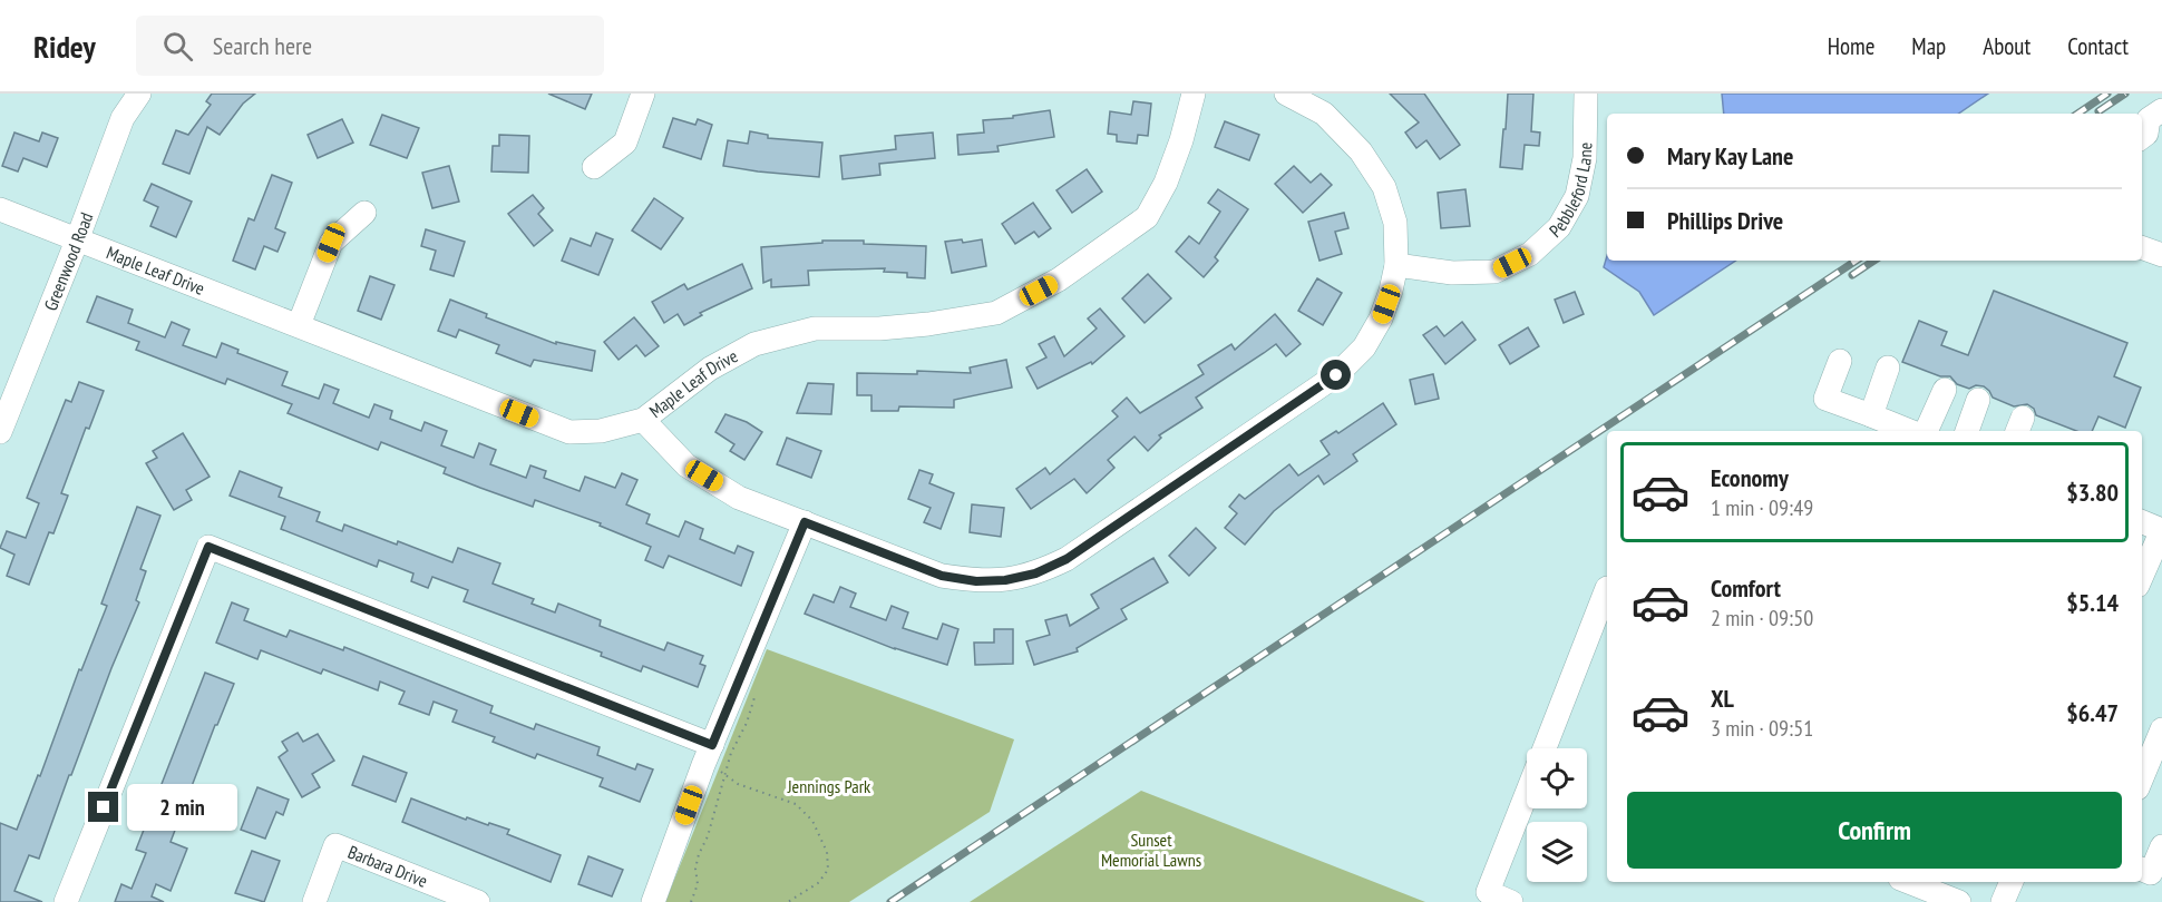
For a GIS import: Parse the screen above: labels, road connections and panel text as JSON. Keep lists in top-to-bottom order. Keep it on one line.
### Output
{"streets":{"street":["Pebbleford Lane","Greenwood Road","Maple Leaf Drive","Barbara Drive"]},"crossings":[["Greenwood Road","Maple Leaf Drive"]],"parks":["Jennings Park","Sunset Memorial Lawns"],"page":{"header":"Ridey","search":"Search here","nav":["Home","Map","About","Contact"],"banner":["Mary Kay Lane","Phillips Drive"],"list":[{"name":"Economy","note":"1 min · 09:49","value":"$3.80"},{"name":"Comfort","note":"2 min · 09:50","value":"$5.14"},{"name":"XL","note":"3 min · 09:51","value":"$6.47"}],"buttons":"Confirm","bubble":"2 min"}}
